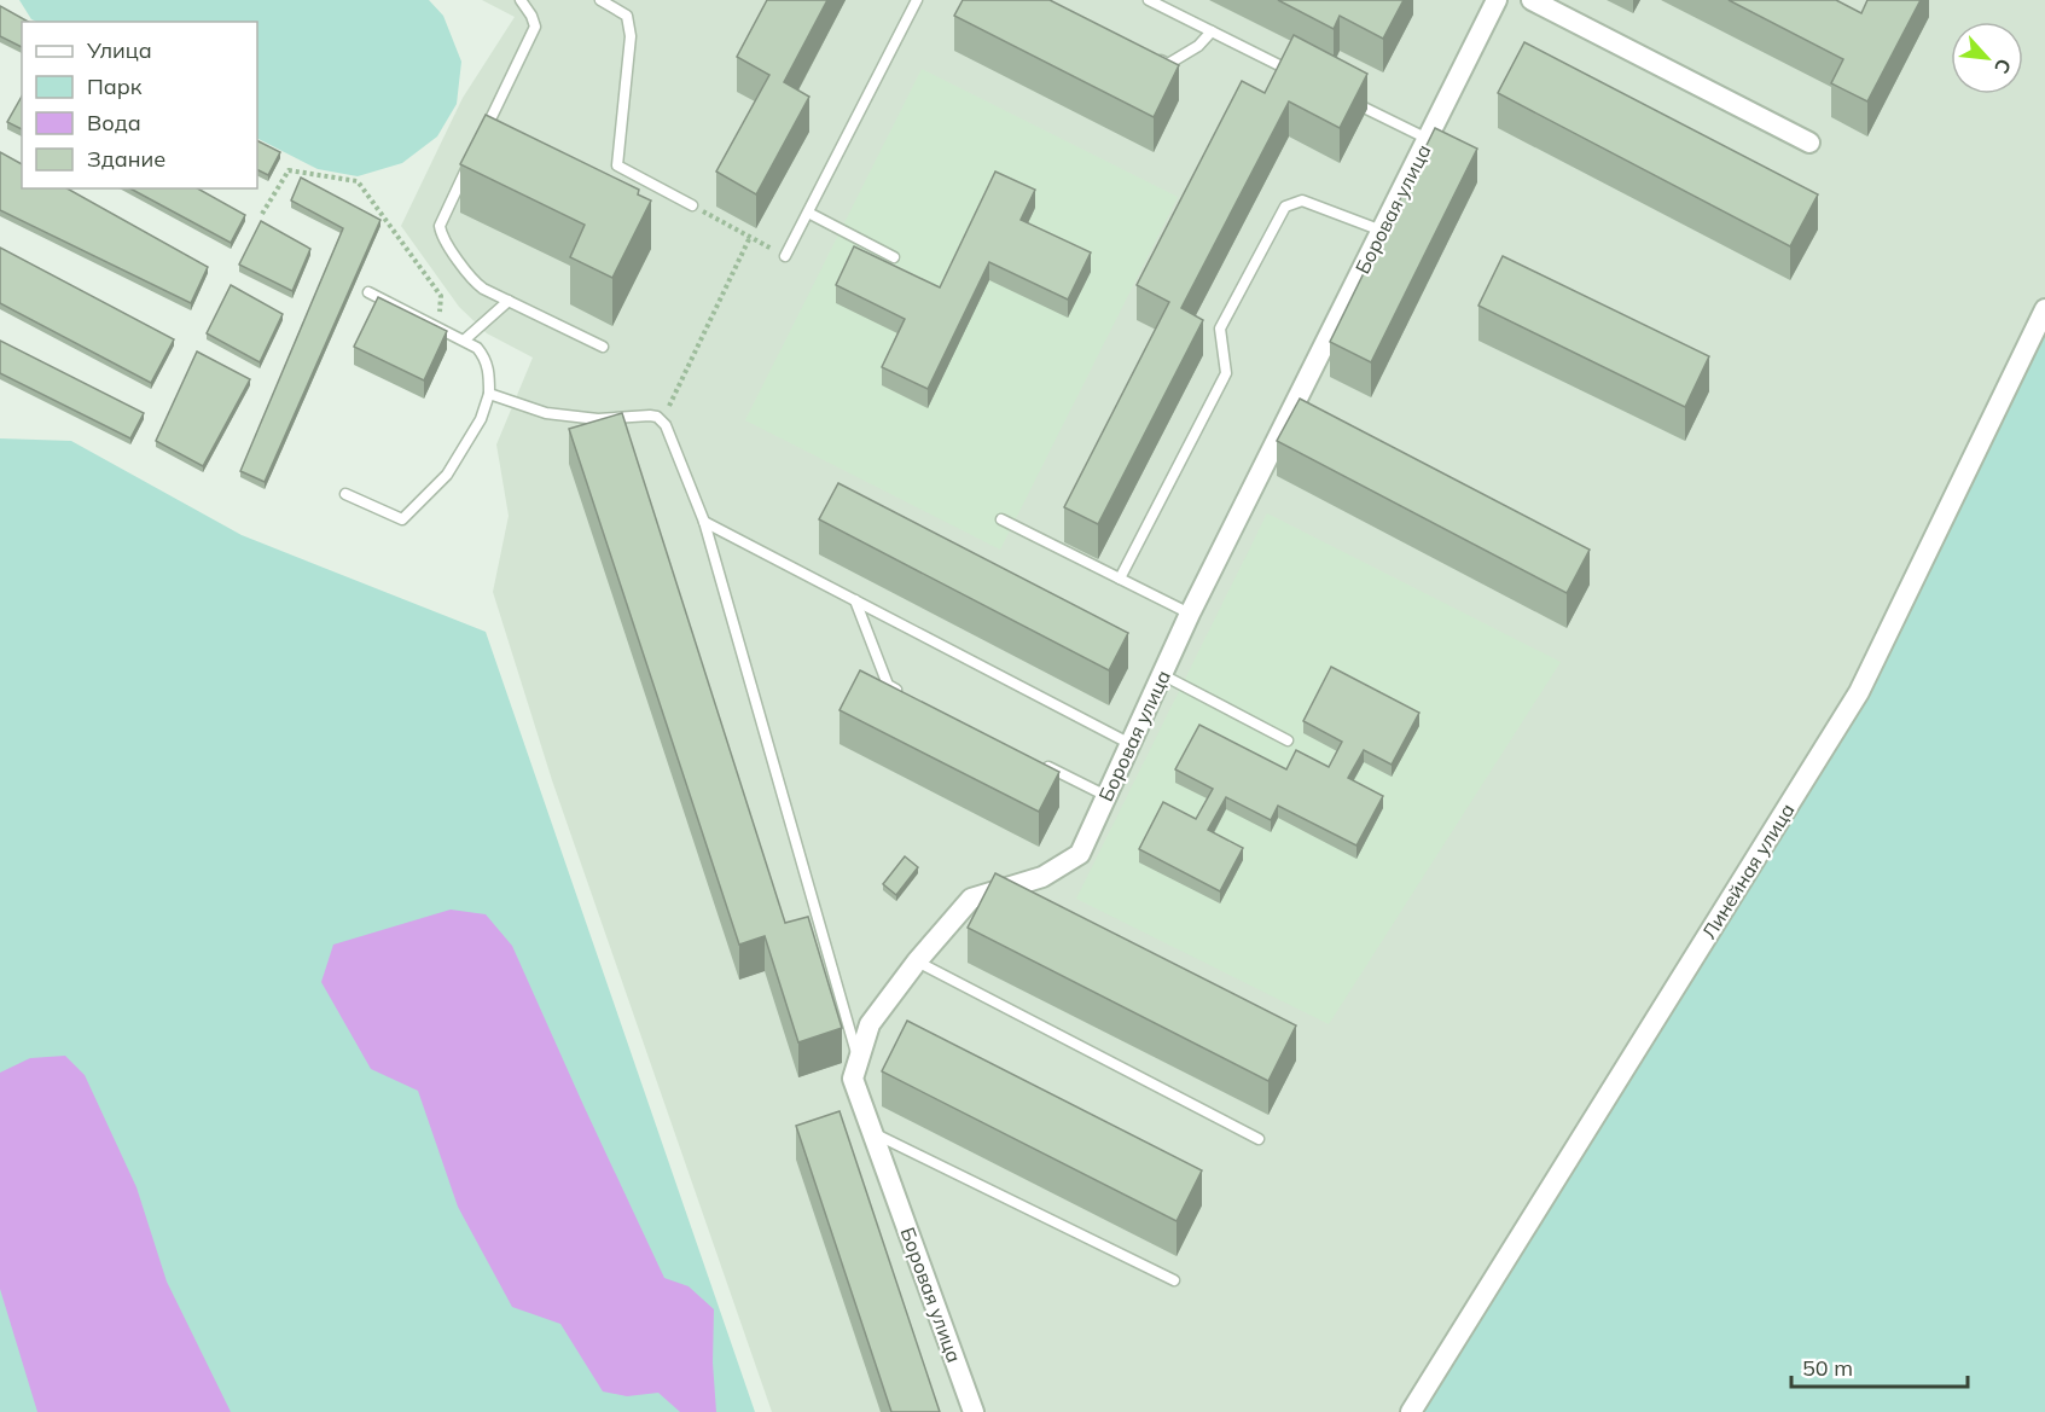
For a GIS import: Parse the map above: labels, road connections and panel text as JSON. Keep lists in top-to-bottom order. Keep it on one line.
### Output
{"streets":{"street":["Боровая улица","Линейная улица"]},"legend":["Улица","Парк","Вода","Здание"],"scale_bar":"50 m","north":"bottom right"}
